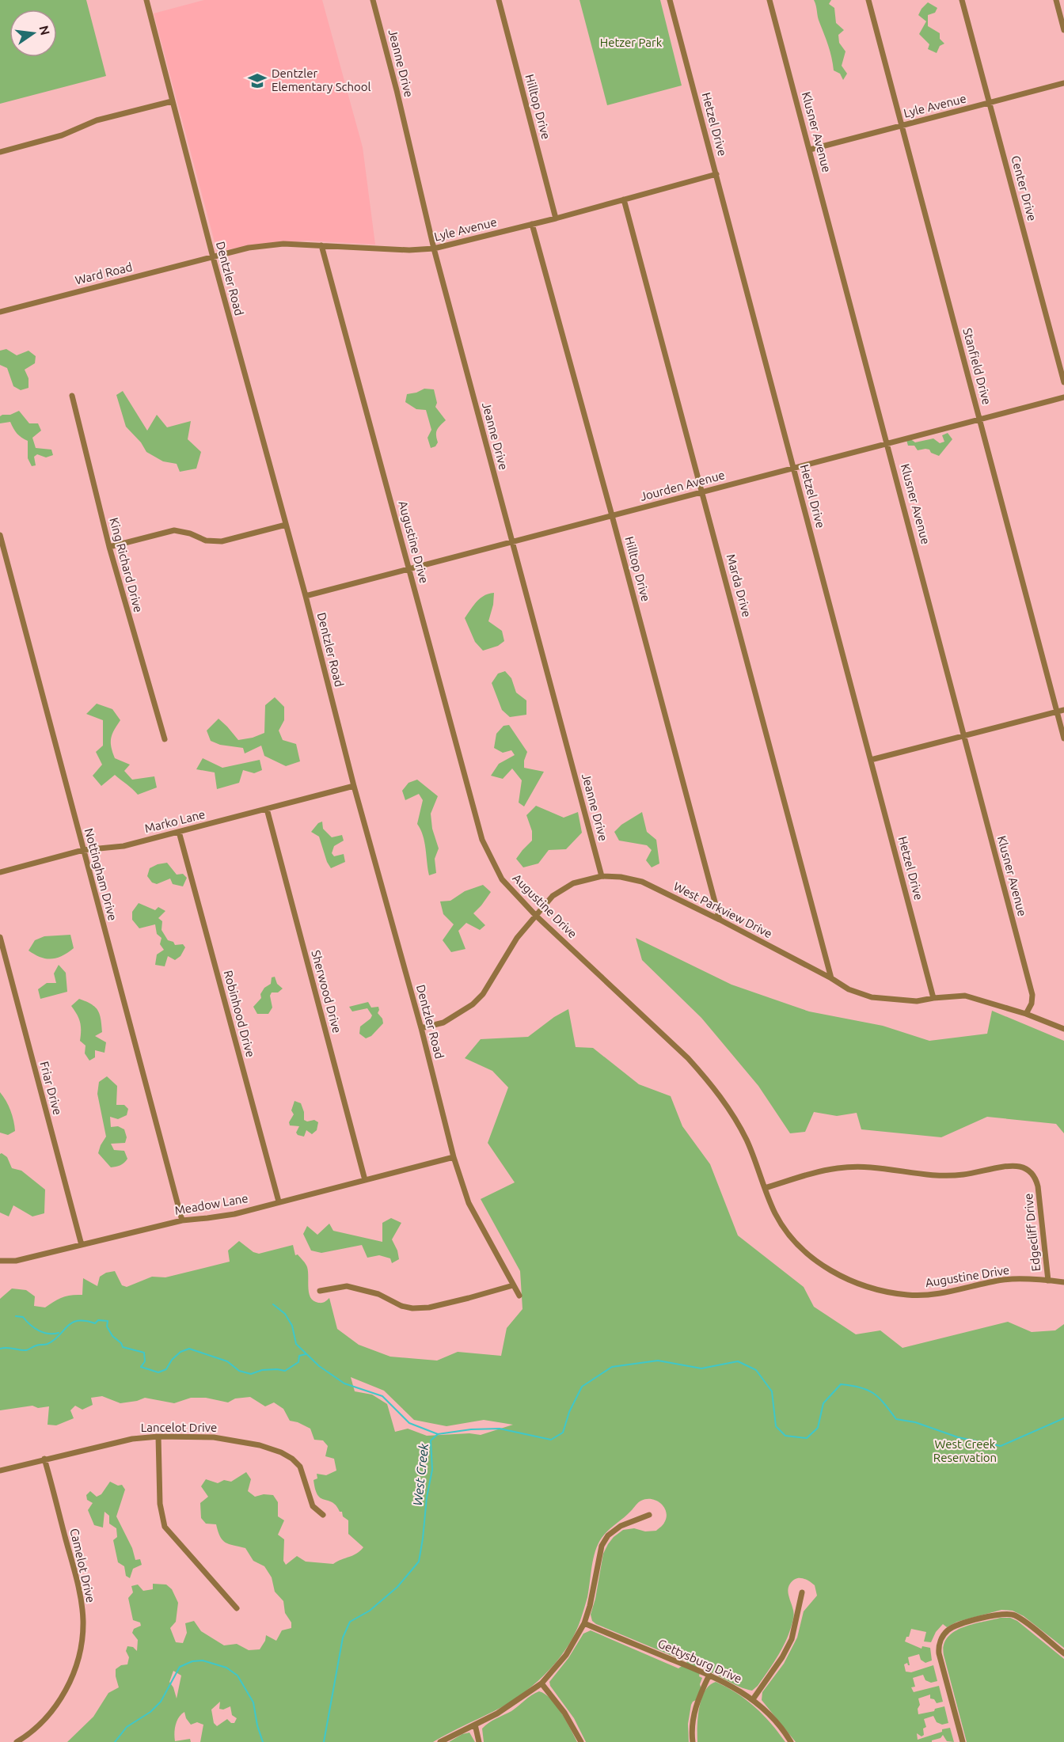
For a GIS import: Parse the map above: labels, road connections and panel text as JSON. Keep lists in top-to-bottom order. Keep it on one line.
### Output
{"streets":{"street":["Jeanne Drive","Lyle Avenue","Hilltop Drive","Hetzel Drive","Klusner Avenue","Center Drive","Ward Road","Dentzler Road","Stanfield Drive","Jourden Avenue","Augustine Drive","King Richard Drive","Marda Drive","Marko Lane","Nottingham Drive","West Parkview Drive","Sherwood Drive","Robinhood Drive","Friar Drive","Meadow Lane","Edgecliff Drive","Lancelot Drive","Camelot Drive","Gettysburg Drive"]},"crossings":[["Jeanne Drive","Lyle Avenue"],["Jeanne Drive","Jourden Avenue"],["Jeanne Drive","West Parkview Drive"],["Lyle Avenue","Hilltop Drive"],["Lyle Avenue","Hetzel Drive"],["Lyle Avenue","Klusner Avenue"],["Lyle Avenue","Center Drive"],["Lyle Avenue","Ward Road"],["Lyle Avenue","Dentzler Road"],["Lyle Avenue","Stanfield Drive"],["Lyle Avenue","Augustine Drive"],["Lyle Avenue","Marda Drive"],["Hilltop Drive","Jourden Avenue"],["Hilltop Drive","West Parkview Drive"],["Hetzel Drive","Jourden Avenue"],["Hetzel Drive","West Parkview Drive"],["Klusner Avenue","Jourden Avenue"],["Klusner Avenue","West Parkview Drive"],["Ward Road","Dentzler Road"],["Dentzler Road","Jourden Avenue"],["Dentzler Road","Marko Lane"],["Dentzler Road","West Parkview Drive"],["Dentzler Road","Meadow Lane"],["Stanfield Drive","Jourden Avenue"],["Jourden Avenue","Augustine Drive"],["Jourden Avenue","Marda Drive"],["Augustine Drive","West Parkview Drive"],["Augustine Drive","Edgecliff Drive"],["Marda Drive","West Parkview Drive"],["Marko Lane","Nottingham Drive"],["Marko Lane","Sherwood Drive"],["Marko Lane","Robinhood Drive"],["Nottingham Drive","Meadow Lane"],["Sherwood Drive","Meadow Lane"],["Robinhood Drive","Meadow Lane"],["Friar Drive","Meadow Lane"],["Lancelot Drive","Camelot Drive"]],"water":["West Creek"],"parks":["Hetzer Park","West Creek Reservation"],"places":{"school or university":["Dentzler Elementary School"]},"north":"right"}
